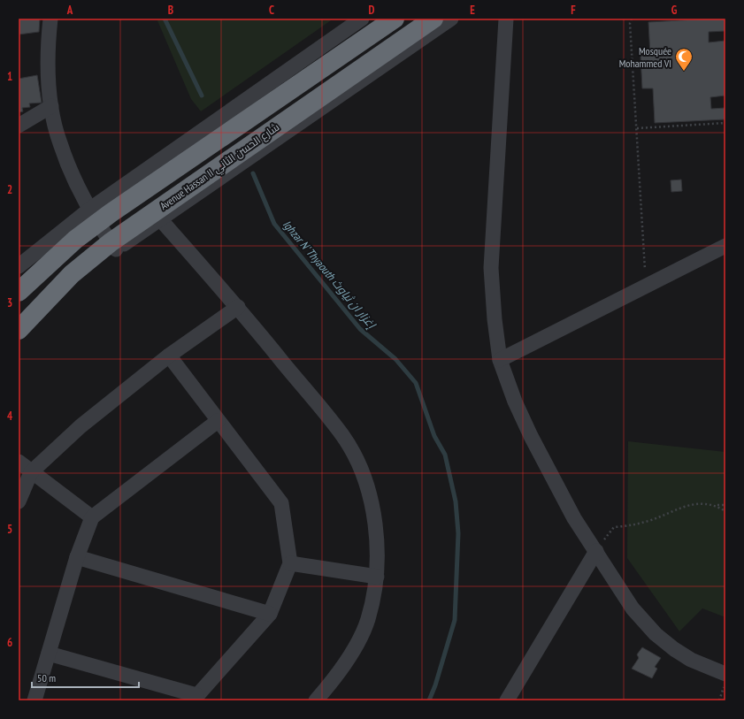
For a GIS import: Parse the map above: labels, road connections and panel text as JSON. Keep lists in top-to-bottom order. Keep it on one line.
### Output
{"streets":{"highway":["Avenue Hassan II شارع الحسن الثاني"]},"water":["Ighzar N' Thyaouth إغزار ان ثياوث"],"places":{"mosque":["Mosquée Mohammed VI"]},"scale_bar":"50 m","grid":{"columns":["A","B","C","D","E","F","G"],"rows":["1","2","3","4","5","6"]}}
